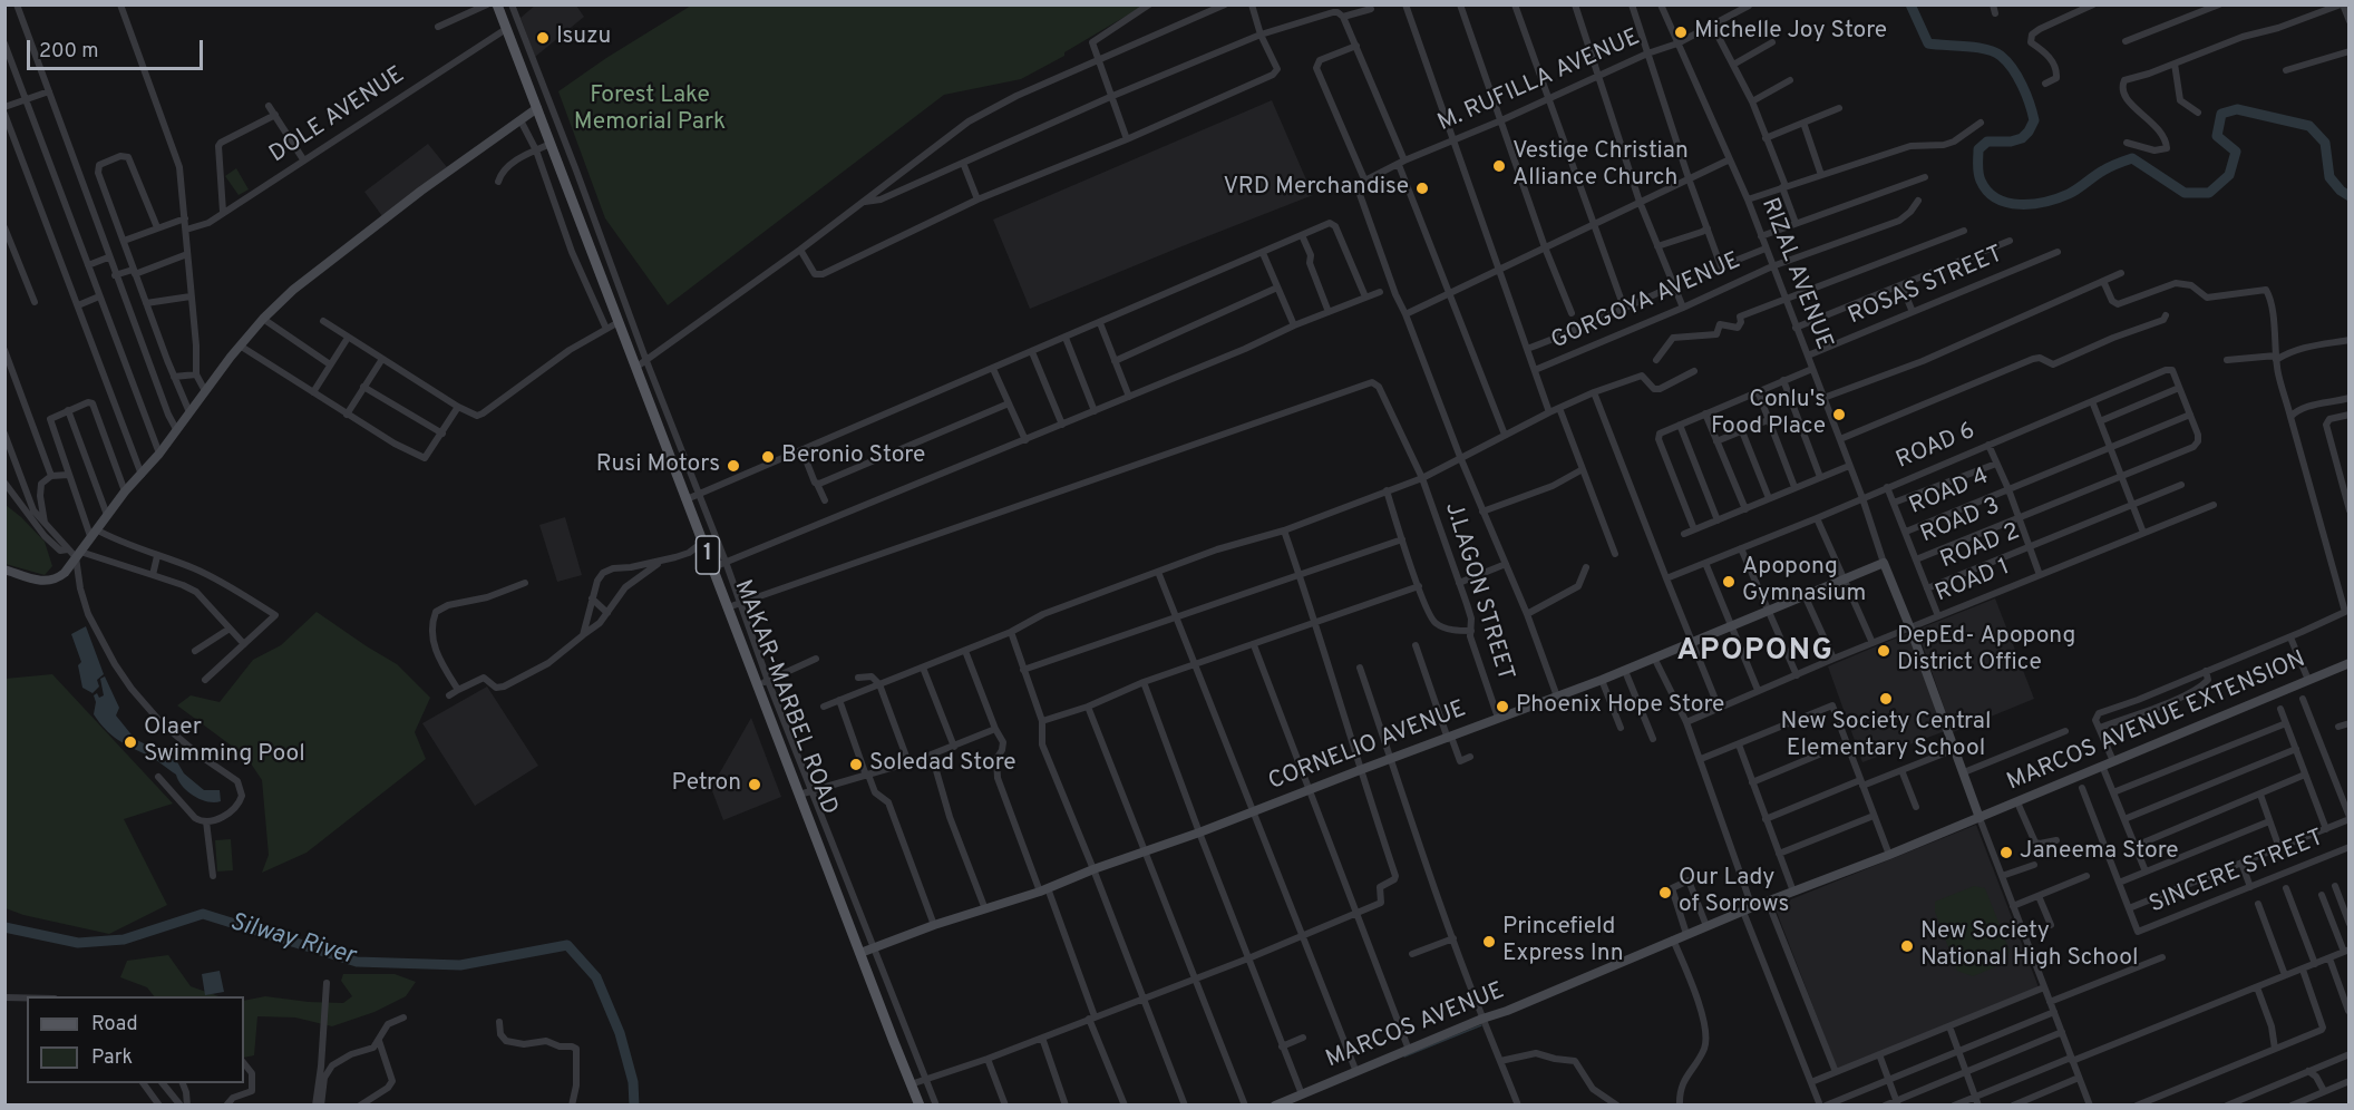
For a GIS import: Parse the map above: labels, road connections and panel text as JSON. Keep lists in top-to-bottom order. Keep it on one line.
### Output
{"streets":{"main road":["1","MAKAR-MARBEL ROAD"],"street":["M. RUFILLA AVENUE","DOLE AVENUE","RIZAL AVENUE","ROSAS STREET","GORGOYA AVENUE","ROAD 6","ROAD 4","ROAD 3","ROAD 2","ROAD 1","J.LAGON STREET","MARCOS AVENUE EXTENSION","CORNELIO AVENUE","SINCERE STREET","MARCOS AVENUE"]},"crossings":[["M. RUFILLA AVENUE","RIZAL AVENUE"],["DOLE AVENUE","MAKAR-MARBEL ROAD"],["RIZAL AVENUE","ROSAS STREET"],["RIZAL AVENUE","GORGOYA AVENUE"],["RIZAL AVENUE","ROAD 6"],["RIZAL AVENUE","CORNELIO AVENUE"],["ROAD 4","ROAD 3"],["J.LAGON STREET","CORNELIO AVENUE"],["MAKAR-MARBEL ROAD","CORNELIO AVENUE"],["MARCOS AVENUE EXTENSION","MARCOS AVENUE"]],"districts":["APOPONG"],"water":["Silway River"],"parks":["Forest Lake Memorial Park"],"places":["Michelle Joy Store","Isuzu","Vestige Christian Alliance Church","VRD Merchandise","Conlu's Food Place","Beronio Store","Rusi Motors","Apopong Gymnasium","DepEd- Apopong District Office","New Society Central Elementary School","Phoenix Hope Store","Olaer Swimming Pool","Soledad Store","Petron","Janeema Store","Our Lady of Sorrows","Princefield Express Inn","New Society National High School"],"legend":["Road","Park"],"scale_bar":"200 m"}
